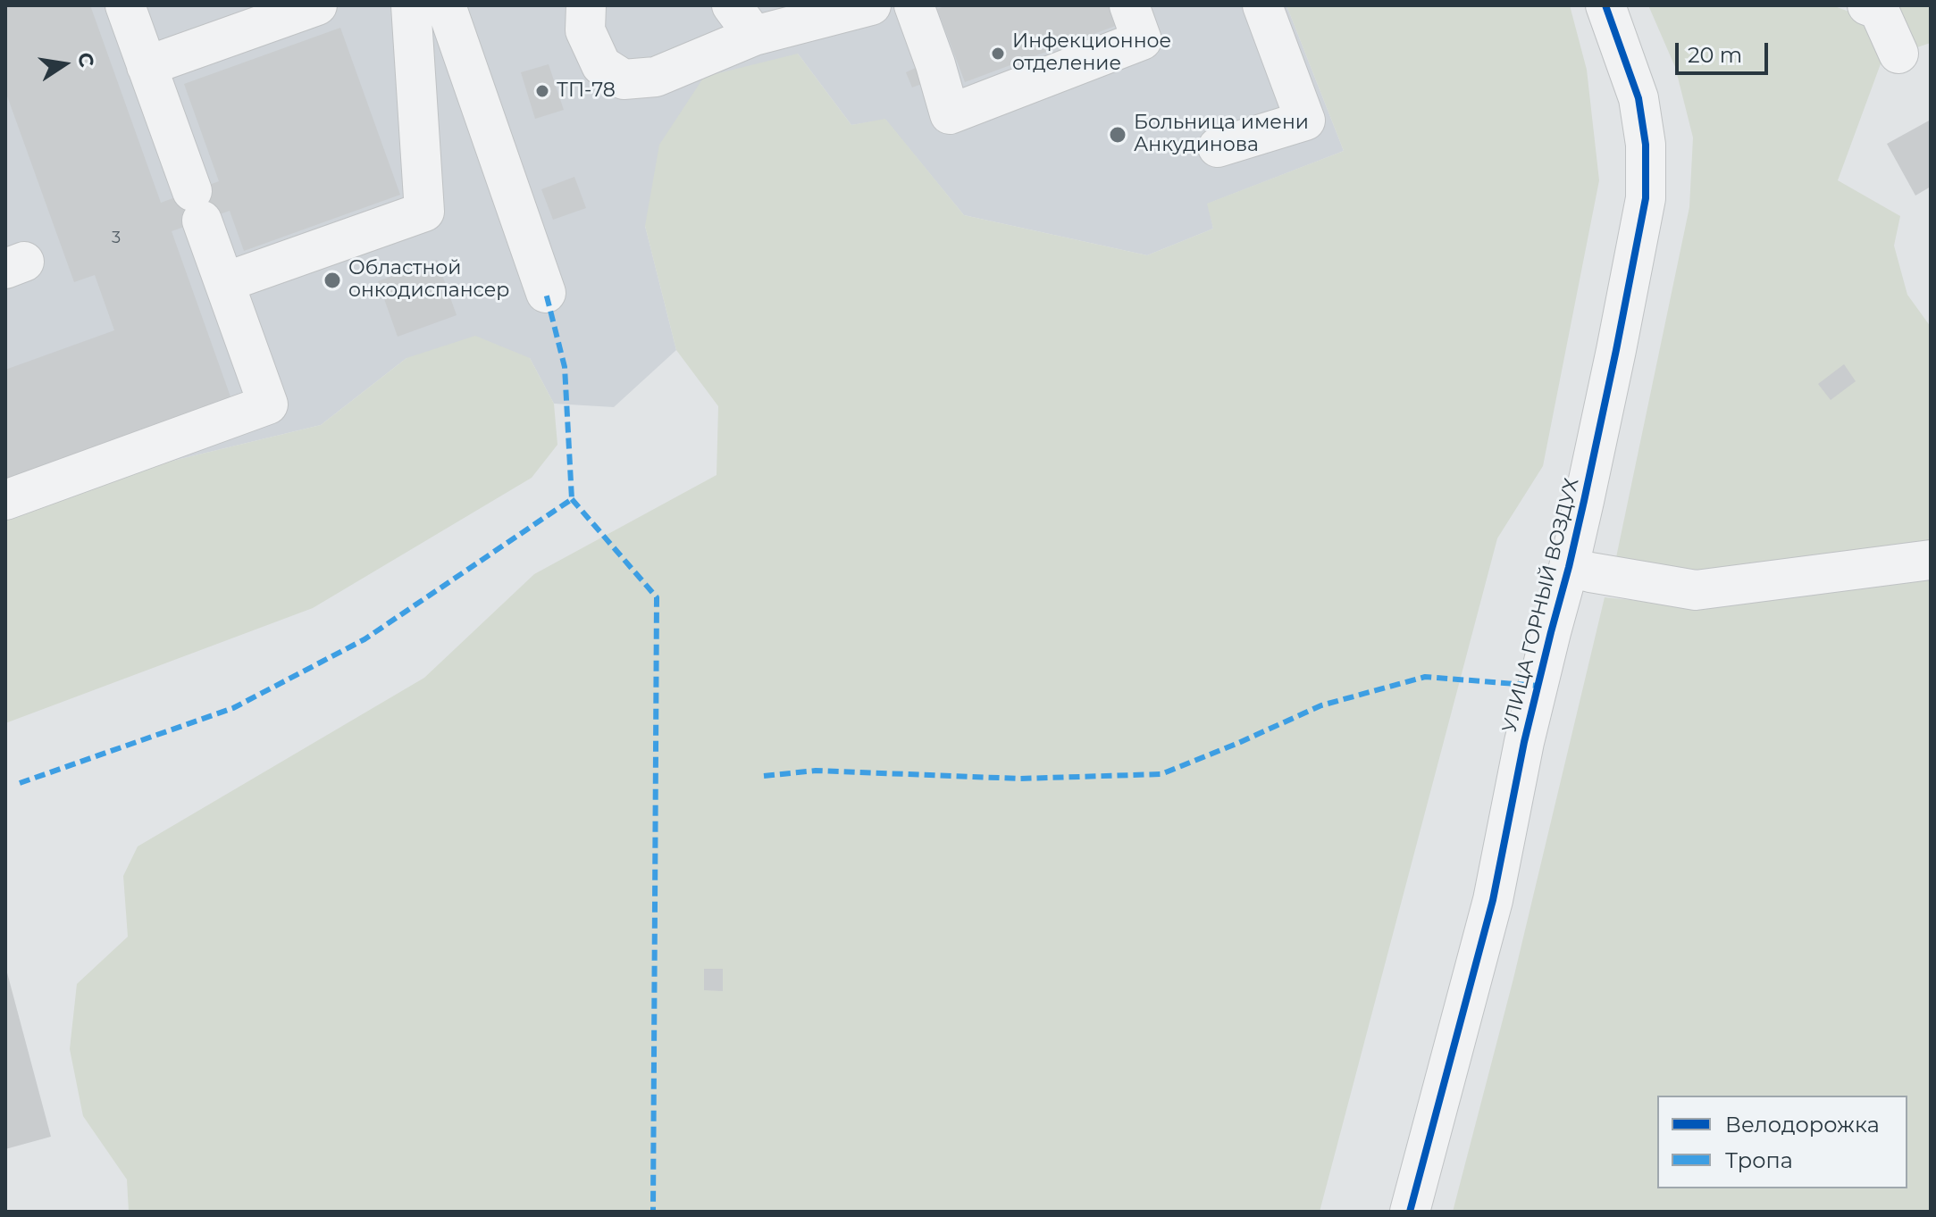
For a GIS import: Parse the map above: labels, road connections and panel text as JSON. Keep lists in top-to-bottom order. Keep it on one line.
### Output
{"streets":{"street":["УЛИЦА ГОРНЫЙ ВОЗДУХ"]},"places":["Инфекционное отделение","ТП-78","Больница имени Анкудинова","Областной онкодиспансер"],"house_numbers":["3"],"legend":["Велодорожка","Тропа"],"scale_bar":"20 m","north":"right"}
